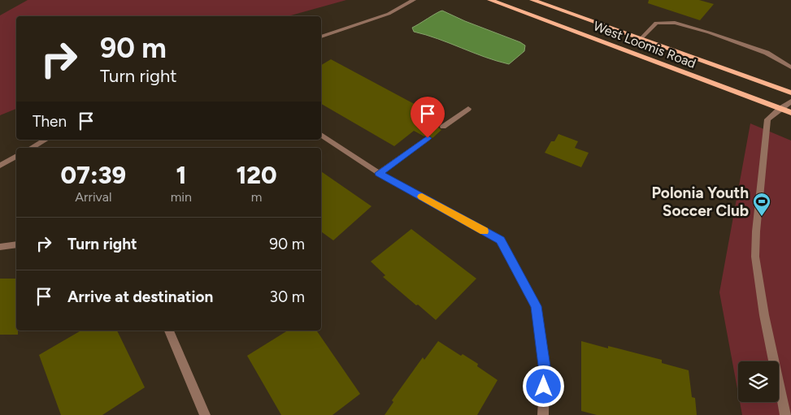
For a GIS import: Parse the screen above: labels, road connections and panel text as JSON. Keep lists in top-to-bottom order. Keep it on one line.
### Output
{"streets":{"main road":["West Loomis Road"]},"places":{"sports":["Polonia Youth Soccer Club"]},"page":{"turn":["90 m","Turn right"],"then":"Then","eta":["07:39","Arrival","1","min","120","m"],"list":[{"name":"Turn right","value":"90 m"},{"name":"Arrive at destination","value":"30 m"}]}}
